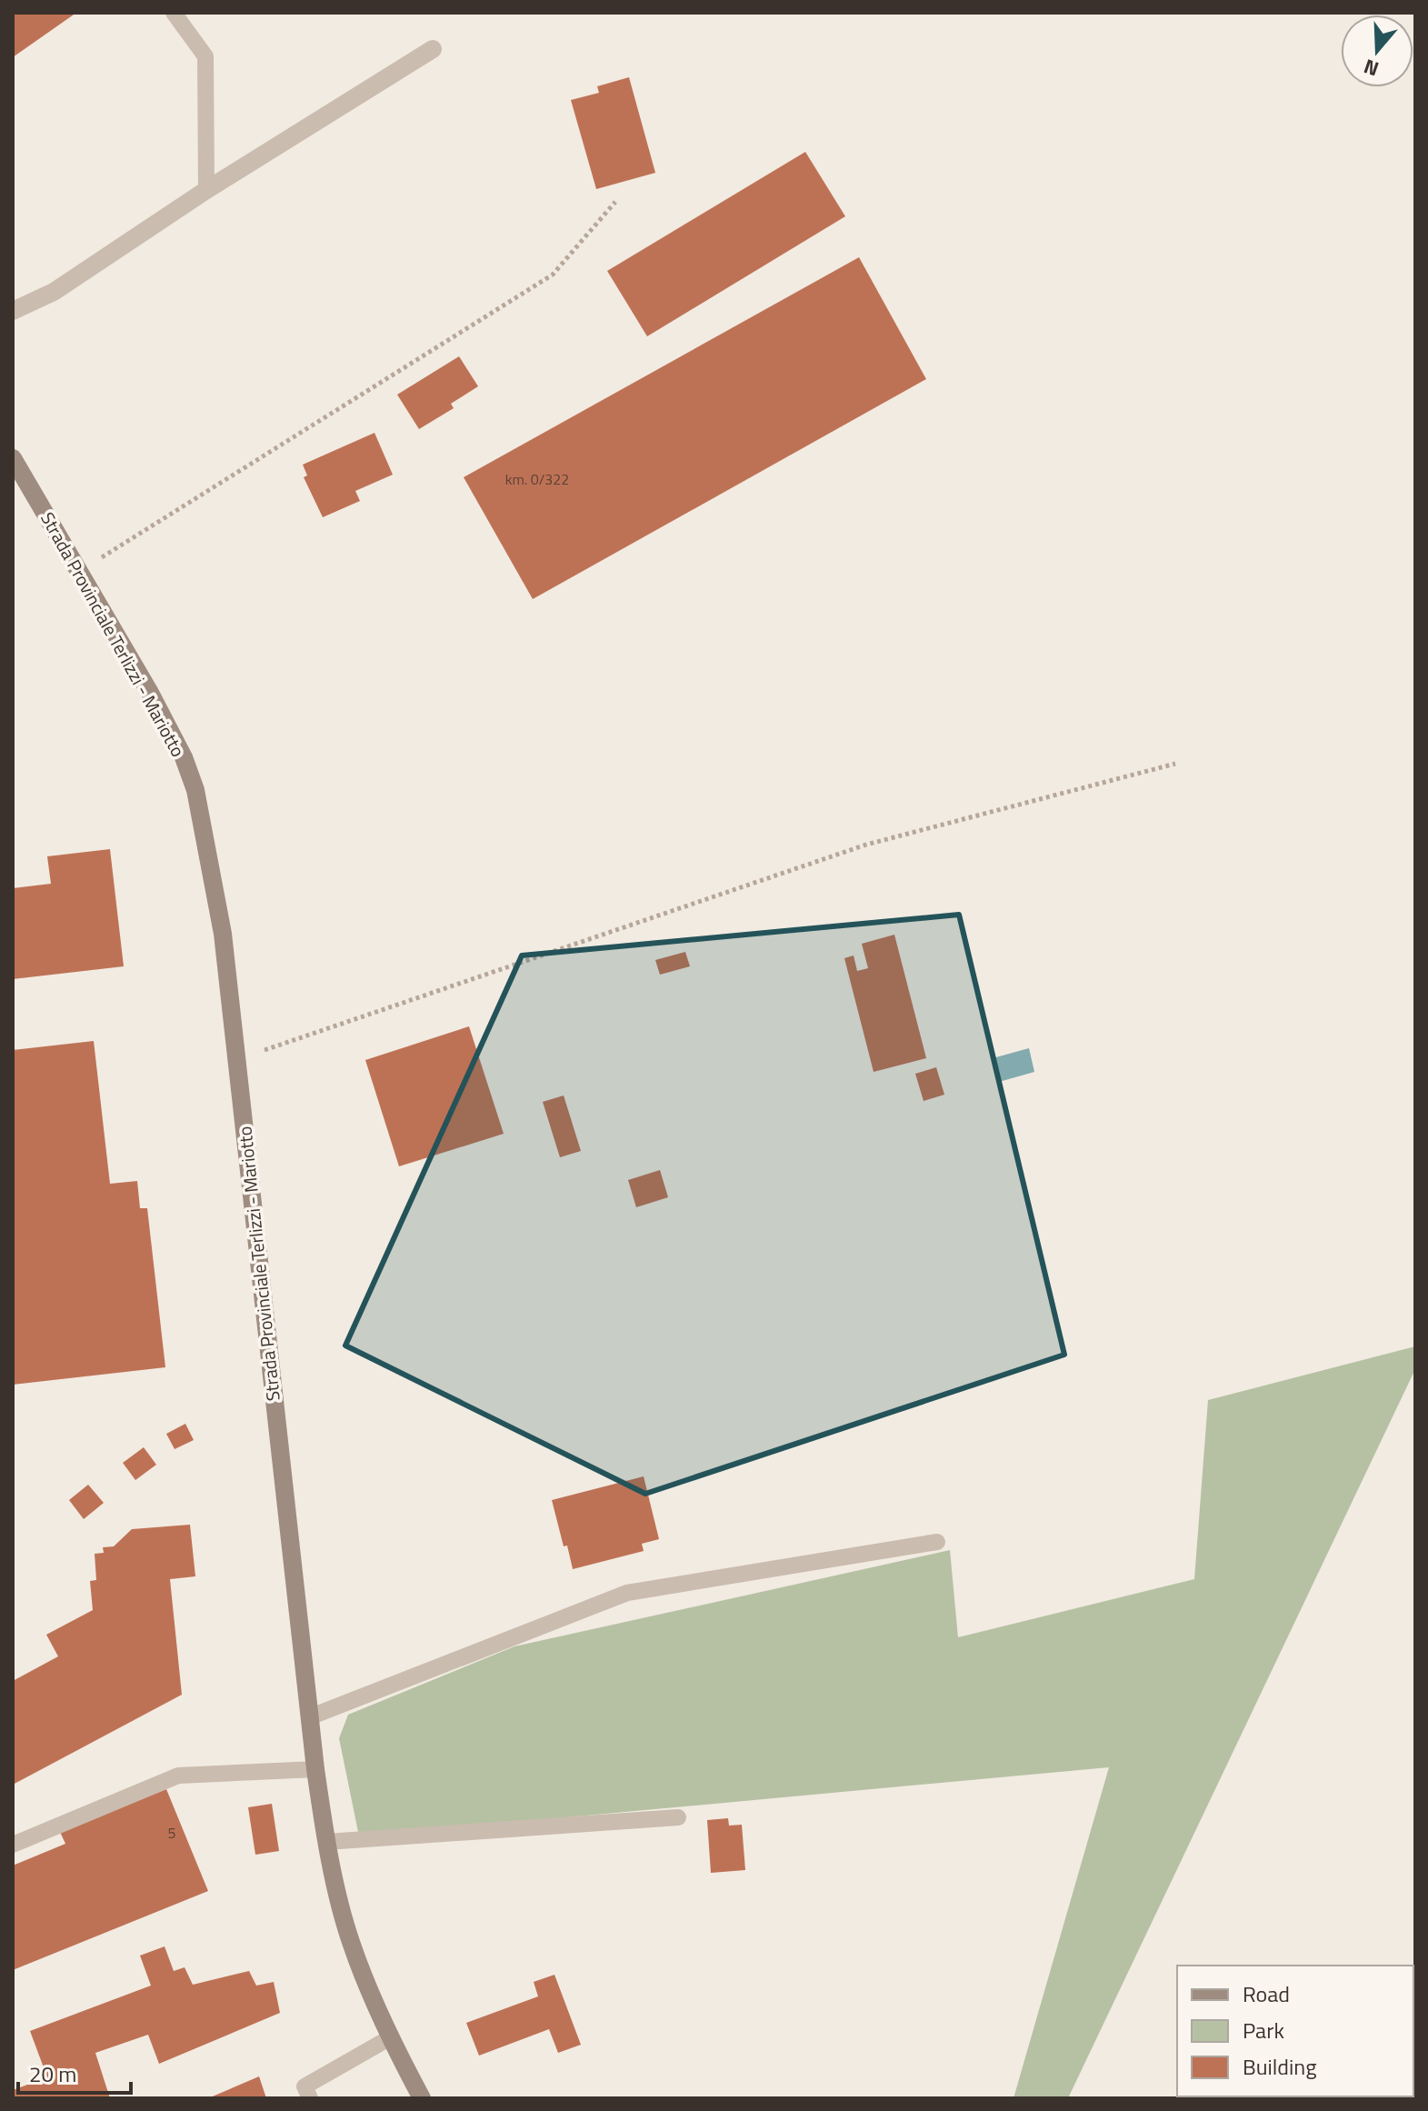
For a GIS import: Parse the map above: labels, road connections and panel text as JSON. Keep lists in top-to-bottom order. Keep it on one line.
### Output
{"streets":{"main road":["Strada Provinciale Terlizzi - Mariotto"]},"house_numbers":["km. 0/322","5"],"legend":["Road","Park","Building"],"scale_bar":"20 m","north":"bottom"}
